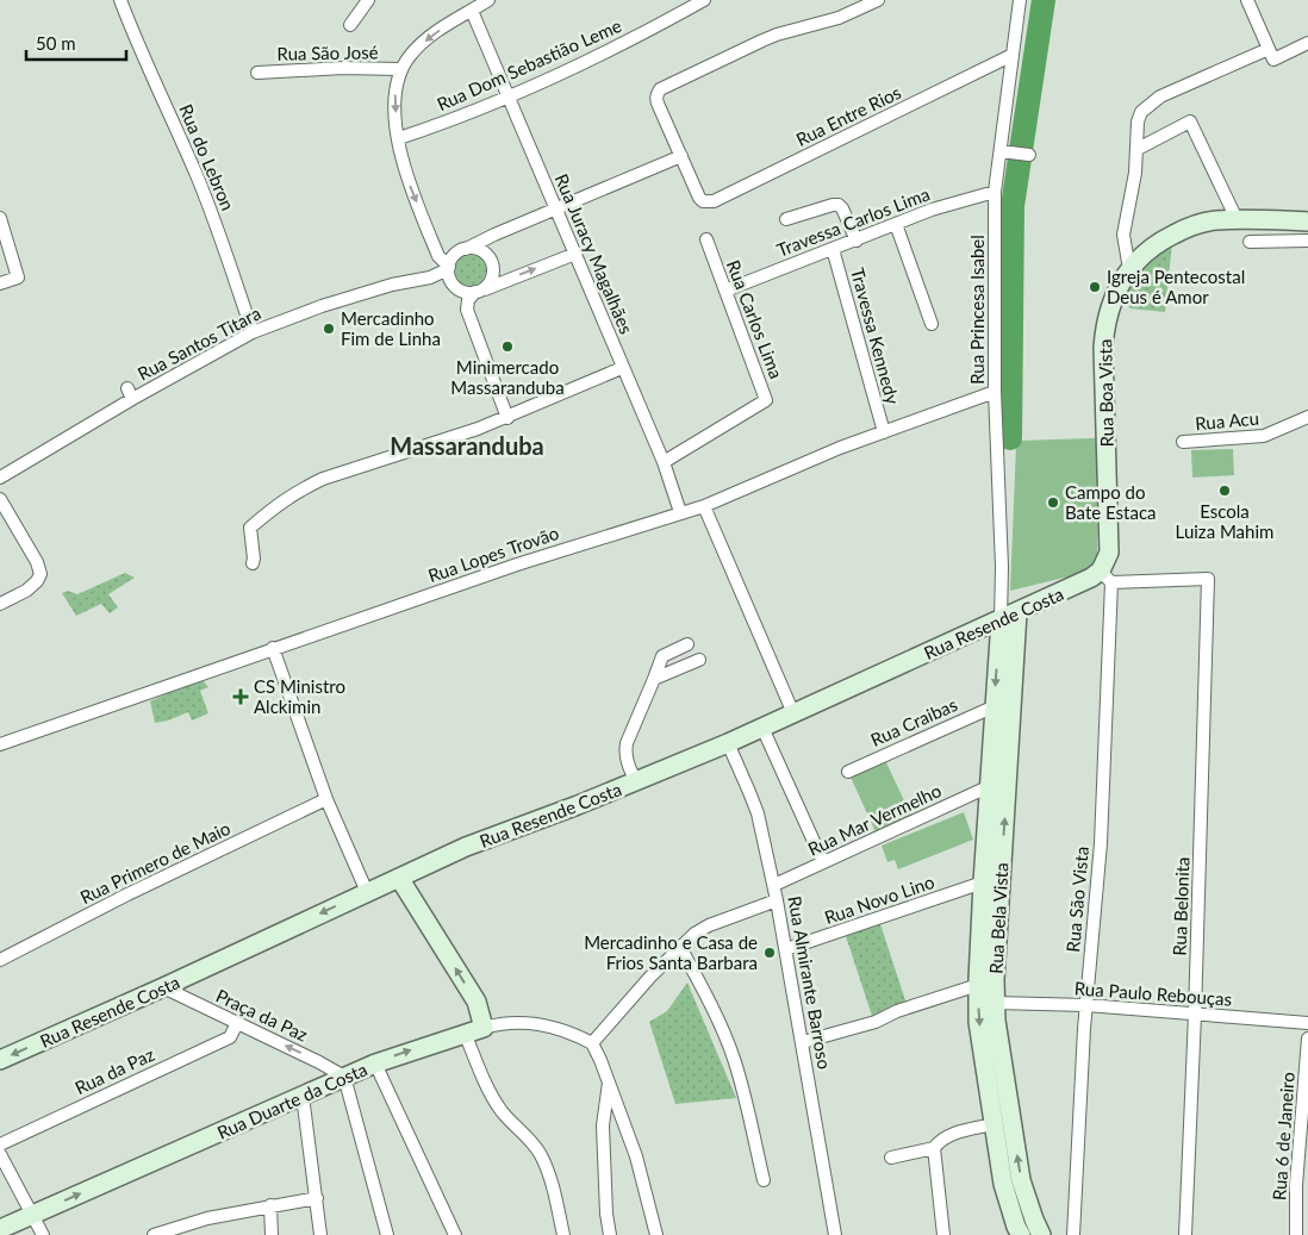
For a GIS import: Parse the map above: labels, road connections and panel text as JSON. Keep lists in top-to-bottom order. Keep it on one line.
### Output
{"streets":{"main road":["Rua Boa Vista","Rua Resende Costa","Rua Bela Vista","Rua Duarte da Costa"],"street":["Rua São José","Rua Dom Sebastião Leme","Rua Entre Rios","Rua do Lebron","Travessa Carlos Lima","Rua Juracy Magalhães","Rua Princesa Isabel","Rua Carlos Lima","Travessa Kennedy","Rua Santos Titara","Rua Acu","Rua Lopes Trovão","Rua Craibas","Rua Mar Vermelho","Rua Primero de Maio","Rua Novo Lino","Rua São Vista","Rua Belonita","Rua Almirante Barroso","Rua Paulo Rebouças","Praça da Paz","Rua da Paz","Rua 6 de Janeiro"]},"crossings":[["Rua Dom Sebastião Leme","Rua Juracy Magalhães"],["Rua Entre Rios","Rua Princesa Isabel"],["Rua do Lebron","Rua Santos Titara"],["Travessa Carlos Lima","Rua Princesa Isabel"],["Travessa Carlos Lima","Rua Carlos Lima"],["Travessa Carlos Lima","Travessa Kennedy"],["Rua Juracy Magalhães","Rua Carlos Lima"],["Rua Juracy Magalhães","Rua Lopes Trovão"],["Rua Princesa Isabel","Rua Lopes Trovão"],["Rua Princesa Isabel","Rua Resende Costa"],["Rua Princesa Isabel","Rua Bela Vista"],["Travessa Kennedy","Rua Lopes Trovão"],["Rua Boa Vista","Rua Resende Costa"],["Rua Boa Vista","Rua São Vista"],["Rua Boa Vista","Rua Belonita"],["Rua Resende Costa","Rua São Vista"],["Rua Resende Costa","Rua Belonita"],["Rua Resende Costa","Rua Bela Vista"],["Rua Resende Costa","Rua Almirante Barroso"],["Rua Resende Costa","Praça da Paz"],["Rua Craibas","Rua Bela Vista"],["Rua Mar Vermelho","Rua Bela Vista"],["Rua Mar Vermelho","Rua Almirante Barroso"],["Rua Novo Lino","Rua Bela Vista"],["Rua Novo Lino","Rua Almirante Barroso"],["Rua São Vista","Rua Belonita"],["Rua São Vista","Rua Paulo Rebouças"],["Rua Belonita","Rua Paulo Rebouças"],["Rua Bela Vista","Rua Paulo Rebouças"],["Praça da Paz","Rua da Paz"],["Praça da Paz","Rua Duarte da Costa"]],"one_way":["Praça da Paz","Rua Duarte da Costa"],"districts":["Massaranduba"],"places":{"other":["Igreja Pentecostal Deus é Amor","Mercadinho Fim de Linha","Minimercado Massaranduba","Escola Luiza Mahim","Campo do Bate Estaca","Mercadinho e Casa de Frios Santa Barbara"],"health":["CS Ministro Alckimin"]},"scale_bar":"50 m"}
